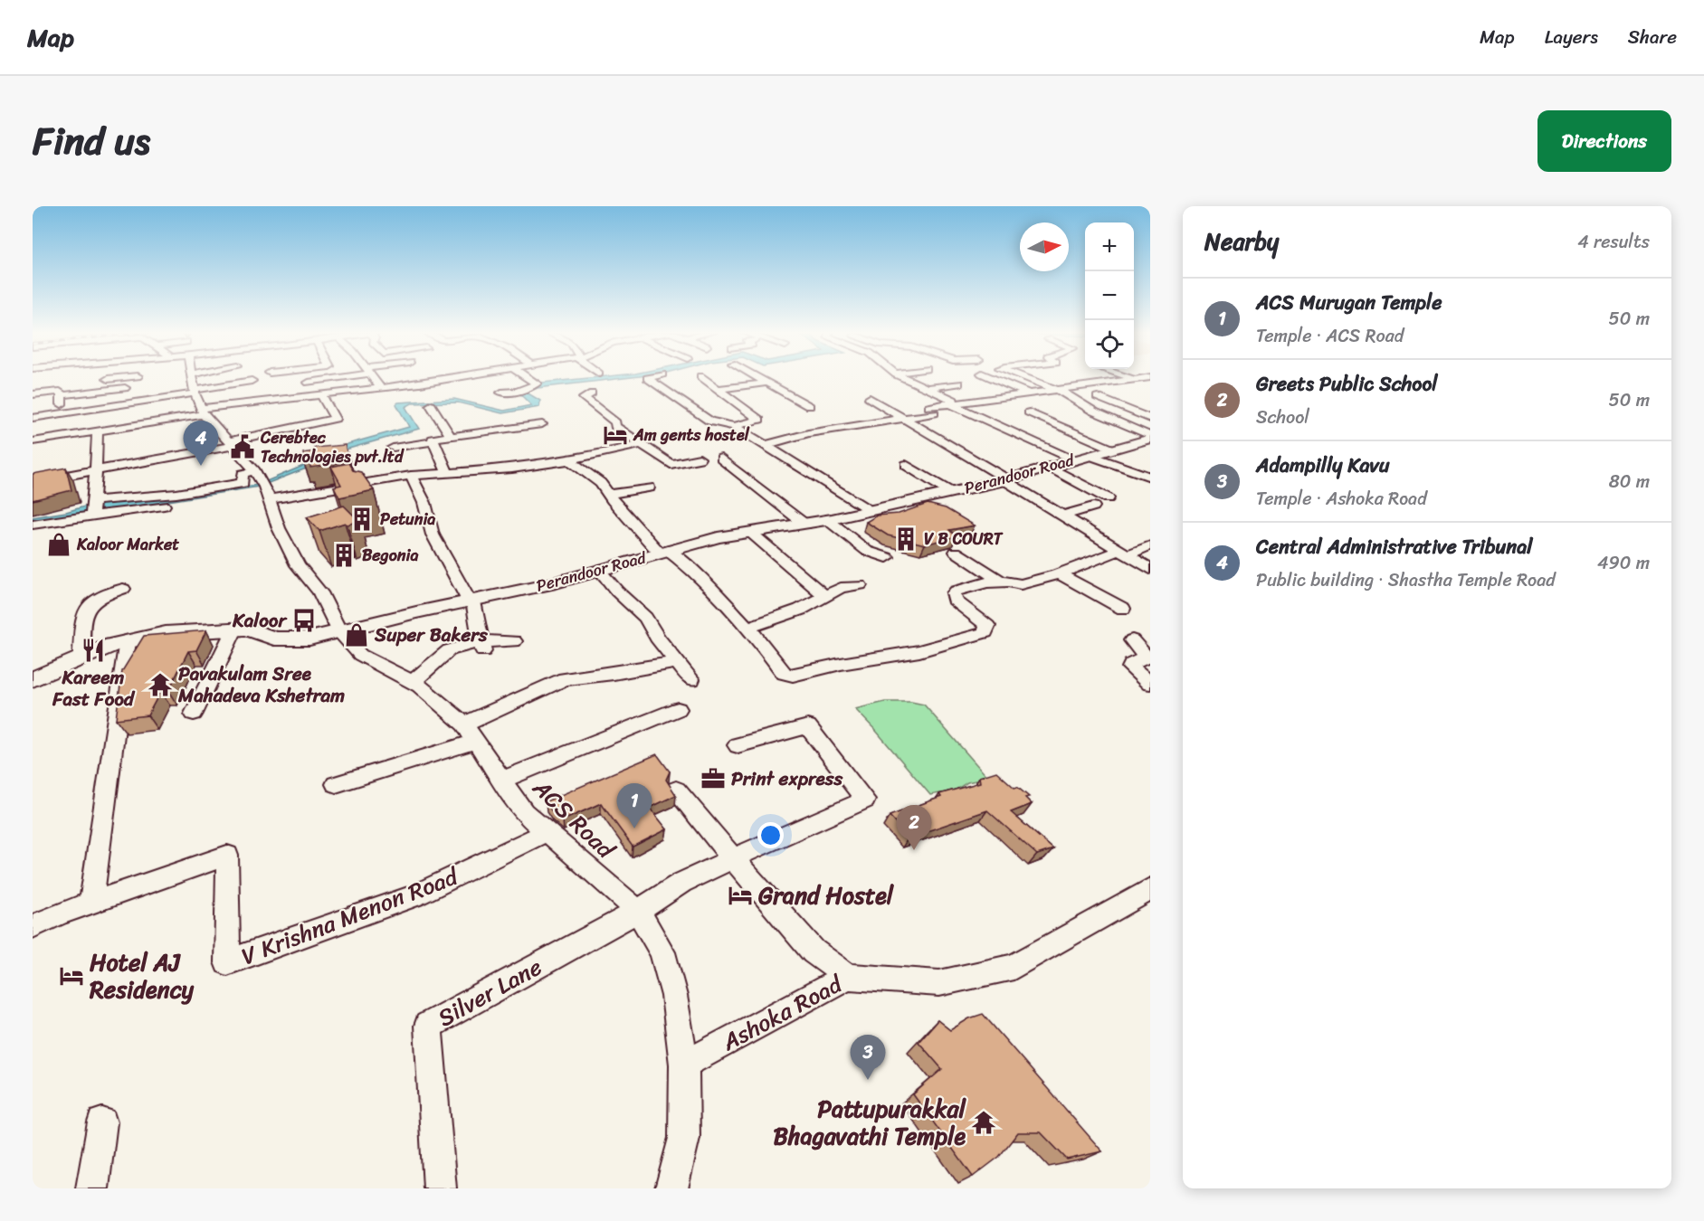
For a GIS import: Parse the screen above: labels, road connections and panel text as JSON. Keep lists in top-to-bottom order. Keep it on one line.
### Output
{"streets":{"main road":["Perandoor Road"],"street":["ACS Road","V Krishna Menon Road","Silver Lane","Ashoka Road"]},"crossings":[["Perandoor Road","ACS Road"],["ACS Road","V Krishna Menon Road"],["ACS Road","Silver Lane"],["ACS Road","Ashoka Road"]],"places":{"hotel":["Am gents hostel","Grand Hostel","Hotel AJ Residency"],"public building":["Cerebtec Technologies pvt.ltd"],"building":["Petunia","V B COURT","Begonia"],"shop":["Kaloor Market","Super Bakers"],"bus stop":["Kaloor"],"restaurant":["Kareem Fast Food"],"temple":["Pavakulam Sree Mahadeva Kshetram","Pattupurakkal Bhagavathi Temple"],"office":["Print express"]},"north":"right","page":{"header":"Map","nav":["Map","Layers","Share"],"title":"Find us","buttons":"Directions","heading":["Nearby","4 results"],"map_buttons":["+","−"],"list":[{"mark":"1","name":"ACS Murugan Temple","note":"Temple · ACS Road","value":"50 m"},{"mark":"2","name":"Greets Public School","note":"School","value":"50 m"},{"mark":"3","name":"Adampilly Kavu","note":"Temple · Ashoka Road","value":"80 m"},{"mark":"4","name":"Central Administrative Tribunal","note":"Public building · Shastha Temple Road","value":"490 m"}],"pins":["4","1","2","3"]}}
